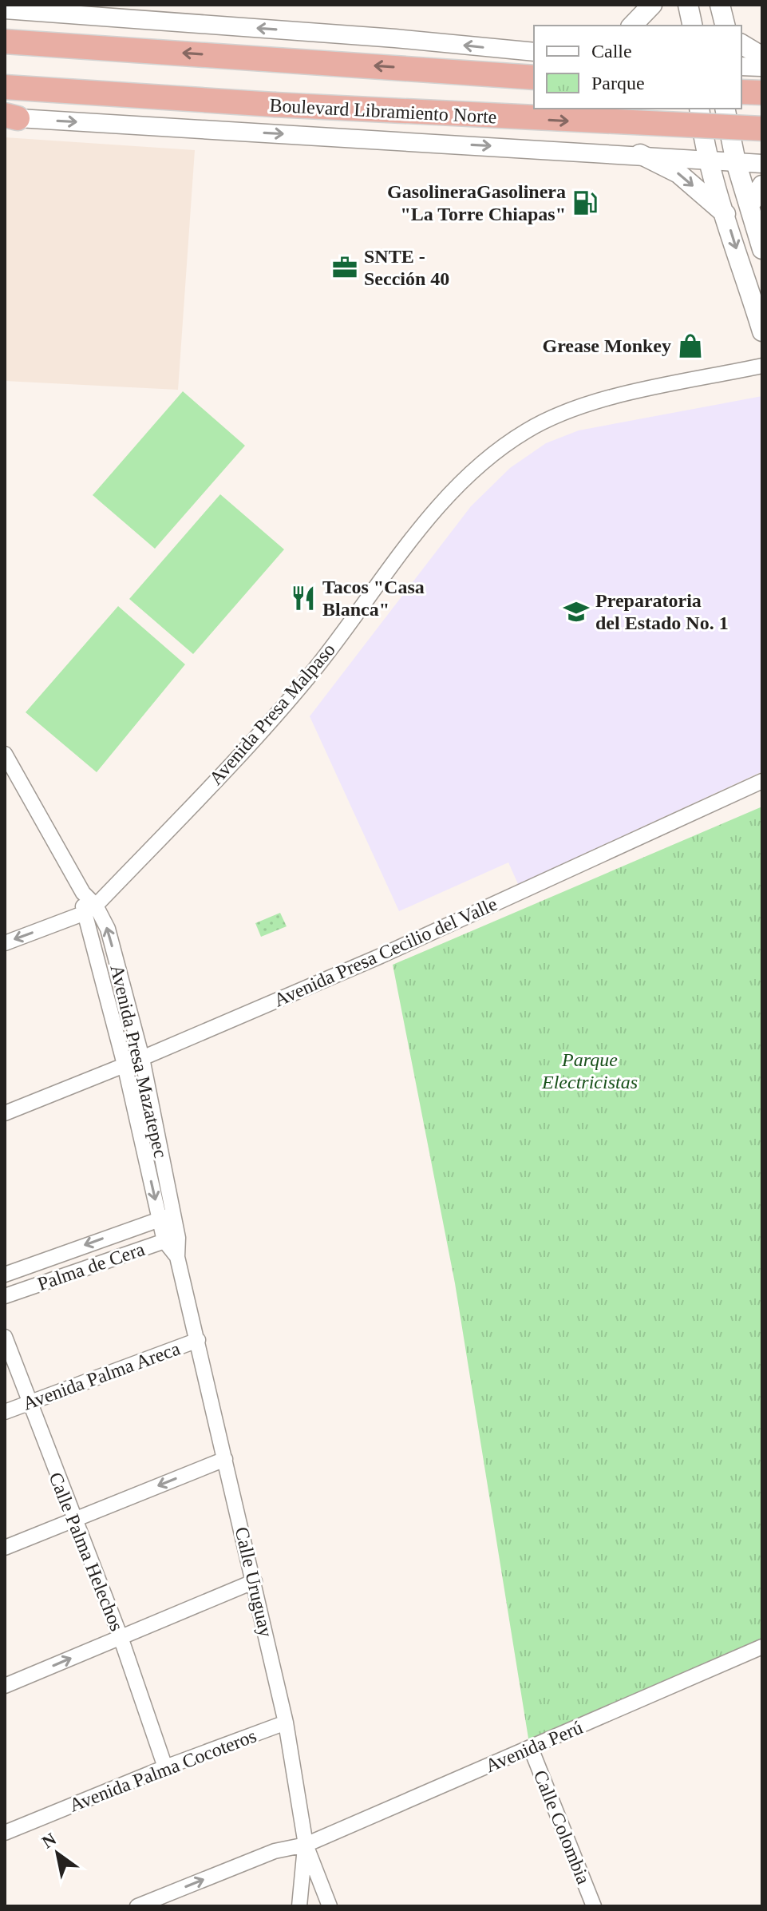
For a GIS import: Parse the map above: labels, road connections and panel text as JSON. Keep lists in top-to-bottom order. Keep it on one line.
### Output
{"streets":{"highway":["Boulevard Libramiento Norte"],"street":["Avenida Presa Malpaso","Avenida Presa Cecilio del Valle","Avenida Presa Mazatepec","Palma de Cera","Avenida Palma Areca","Calle Palma Helechos","Calle Uruguay","Avenida Perú","Avenida Palma Cocoteros","Calle Colombia"]},"crossings":[["Avenida Presa Malpaso","Avenida Presa Mazatepec"],["Avenida Presa Cecilio del Valle","Avenida Presa Mazatepec"],["Avenida Presa Mazatepec","Palma de Cera"],["Avenida Presa Mazatepec","Calle Uruguay"],["Palma de Cera","Calle Uruguay"],["Avenida Palma Areca","Calle Palma Helechos"],["Avenida Palma Areca","Calle Uruguay"],["Calle Palma Helechos","Avenida Palma Cocoteros"],["Calle Uruguay","Avenida Perú"],["Calle Uruguay","Avenida Palma Cocoteros"],["Avenida Perú","Calle Colombia"]],"parks":["Parque Electricistas"],"places":{"fuel station":["GasolineraGasolinera \"La Torre Chiapas\""],"office":["SNTE - Sección 40"],"shop":["Grease Monkey"],"restaurant":["Tacos \"Casa Blanca\""],"school or university":["Preparatoria del Estado No. 1"]},"legend":["Calle","Parque"],"north":"top left"}
